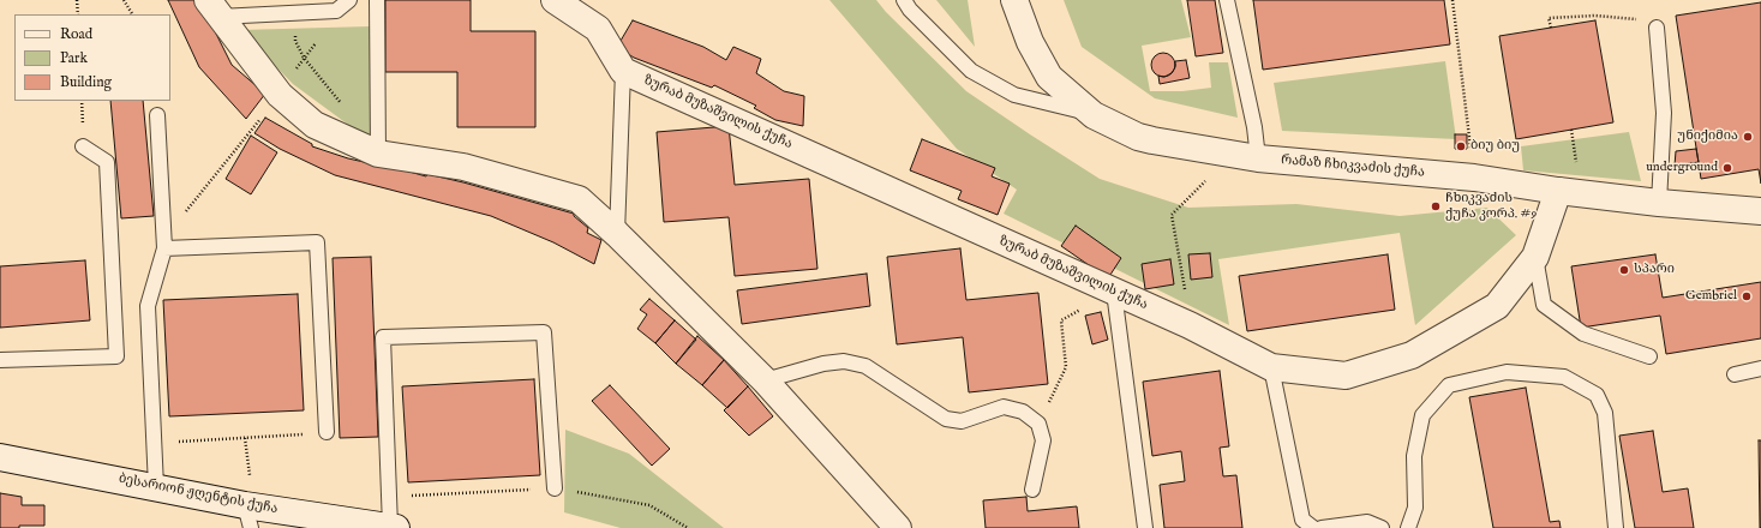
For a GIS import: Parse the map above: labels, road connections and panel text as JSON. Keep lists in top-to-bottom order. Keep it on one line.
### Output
{"streets":{"street":["ზურაბ მუზაშვილის ქუჩა","რამაზ ჩხიკვაძის ქუჩა","ბესარიონ ჟღენტის ქუჩა"]},"crossings":[["ზურაბ მუზაშვილის ქუჩა","რამაზ ჩხიკვაძის ქუჩა"]],"places":["უნიქიმია","ბიუ ბიუ","underground","ჩხიკვაძის ქუჩა კორპ. #9","სპარი","Gembriel"],"legend":["Road","Park","Building"]}
